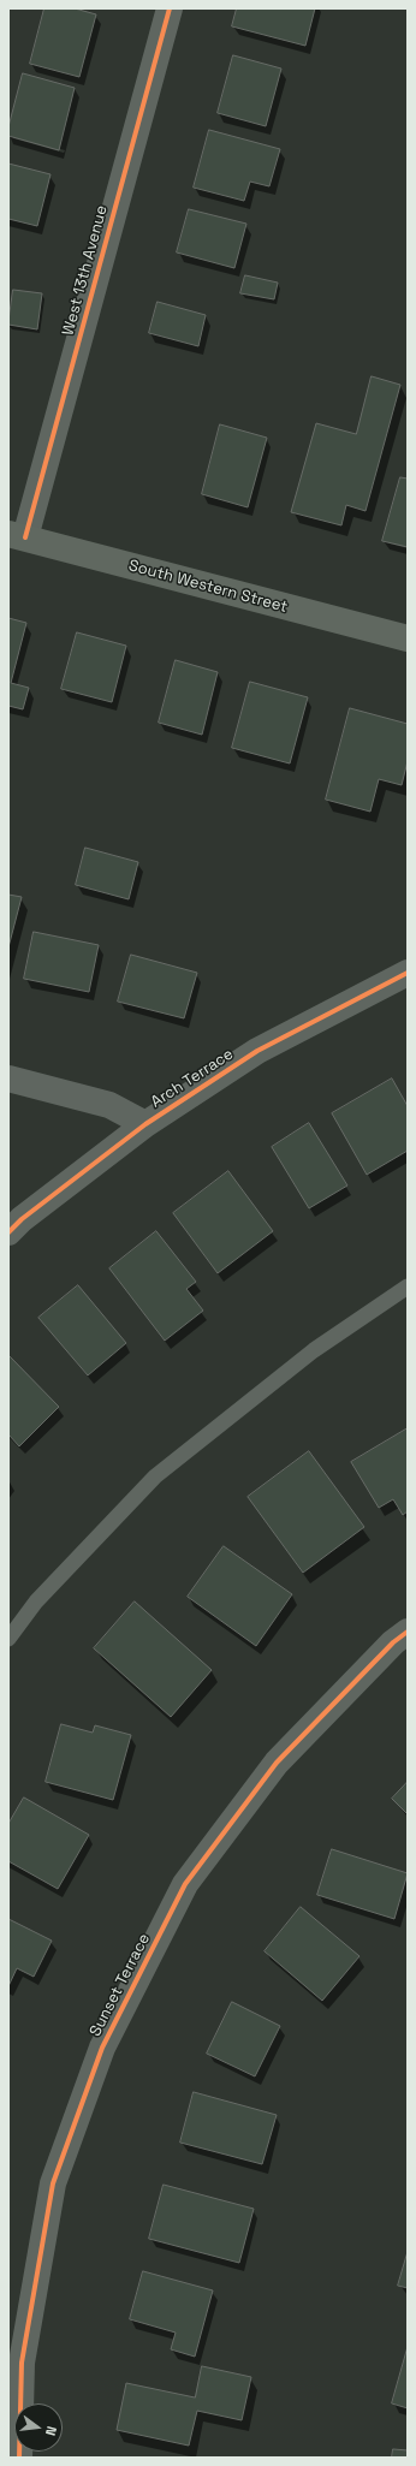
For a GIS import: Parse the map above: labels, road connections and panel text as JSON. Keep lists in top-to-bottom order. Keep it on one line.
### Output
{"streets":{"main road":["South Western Street"],"street":["West 13th Avenue","Arch Terrace","Sunset Terrace"]},"crossings":[["West 13th Avenue","South Western Street"]],"north":"right"}
